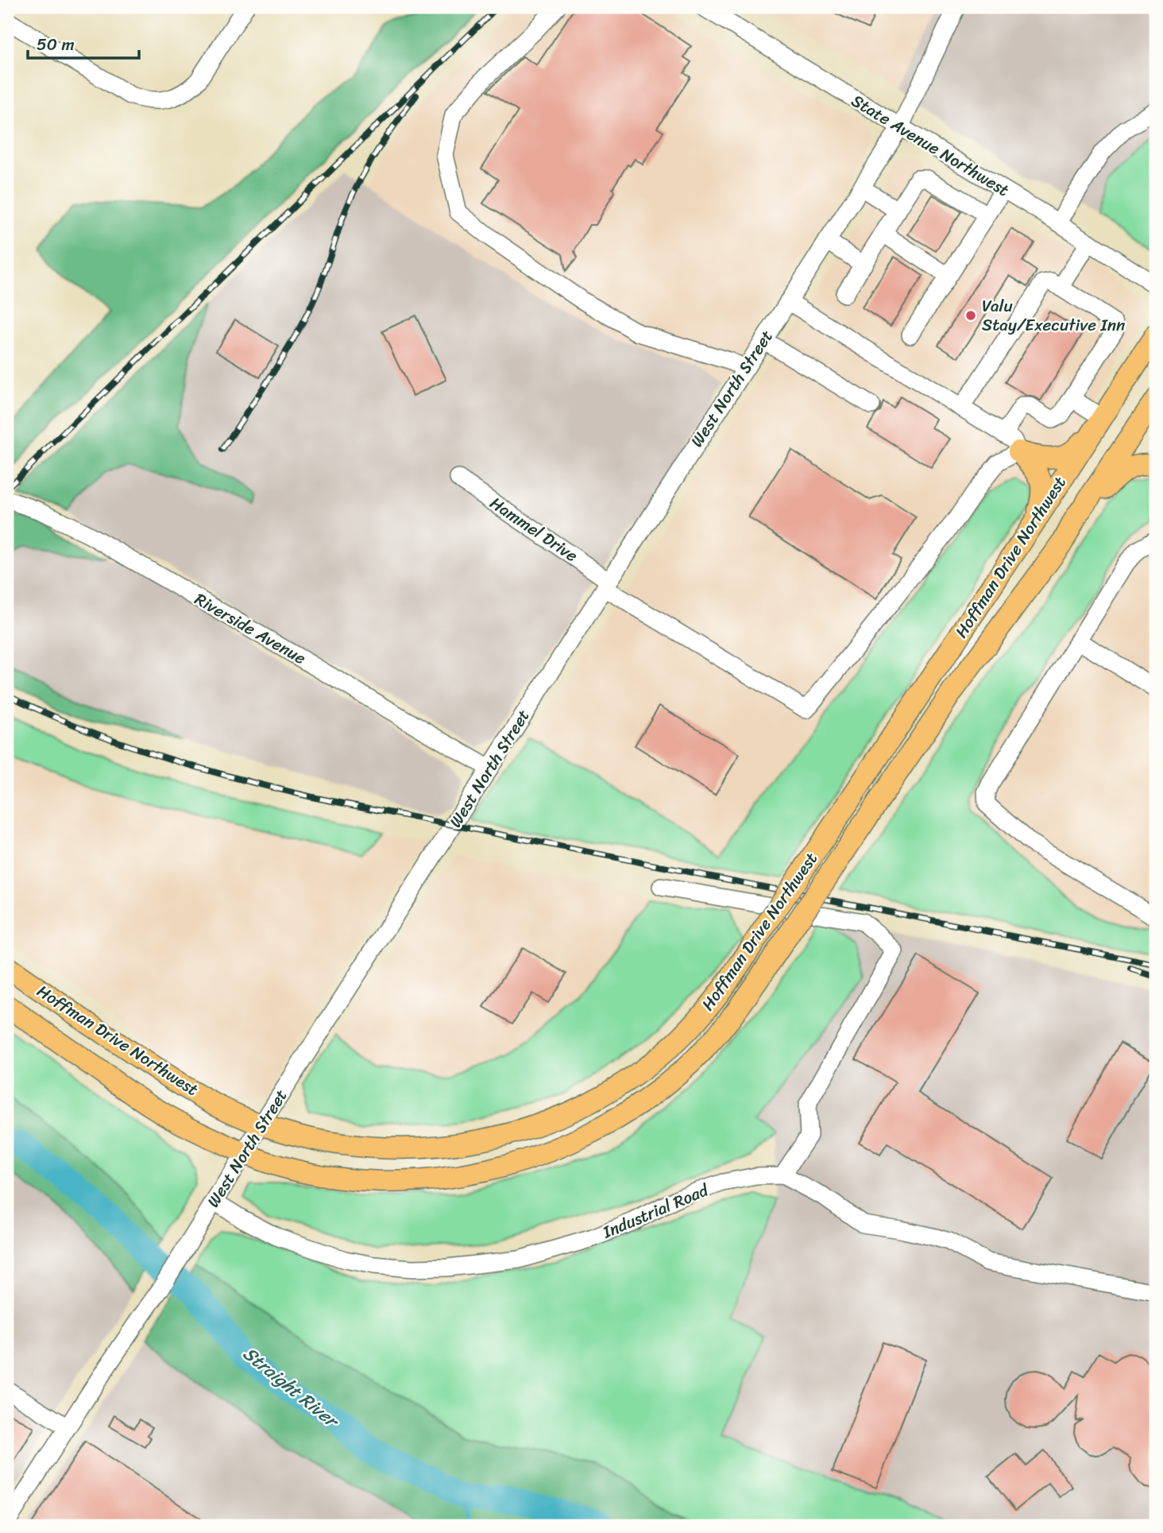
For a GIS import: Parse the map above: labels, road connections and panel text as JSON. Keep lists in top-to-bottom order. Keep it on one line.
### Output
{"streets":{"main road":["Hoffman Drive Northwest"],"street":["State Avenue Northwest","West North Street","Hammel Drive","Riverside Avenue","Industrial Road"]},"crossings":[["State Avenue Northwest","West North Street"],["West North Street","Hammel Drive"],["West North Street","Hoffman Drive Northwest"],["West North Street","Riverside Avenue"],["West North Street","Industrial Road"]],"water":["Straight River"],"places":["Valu Stay/Executive Inn"],"scale_bar":"50 m"}
